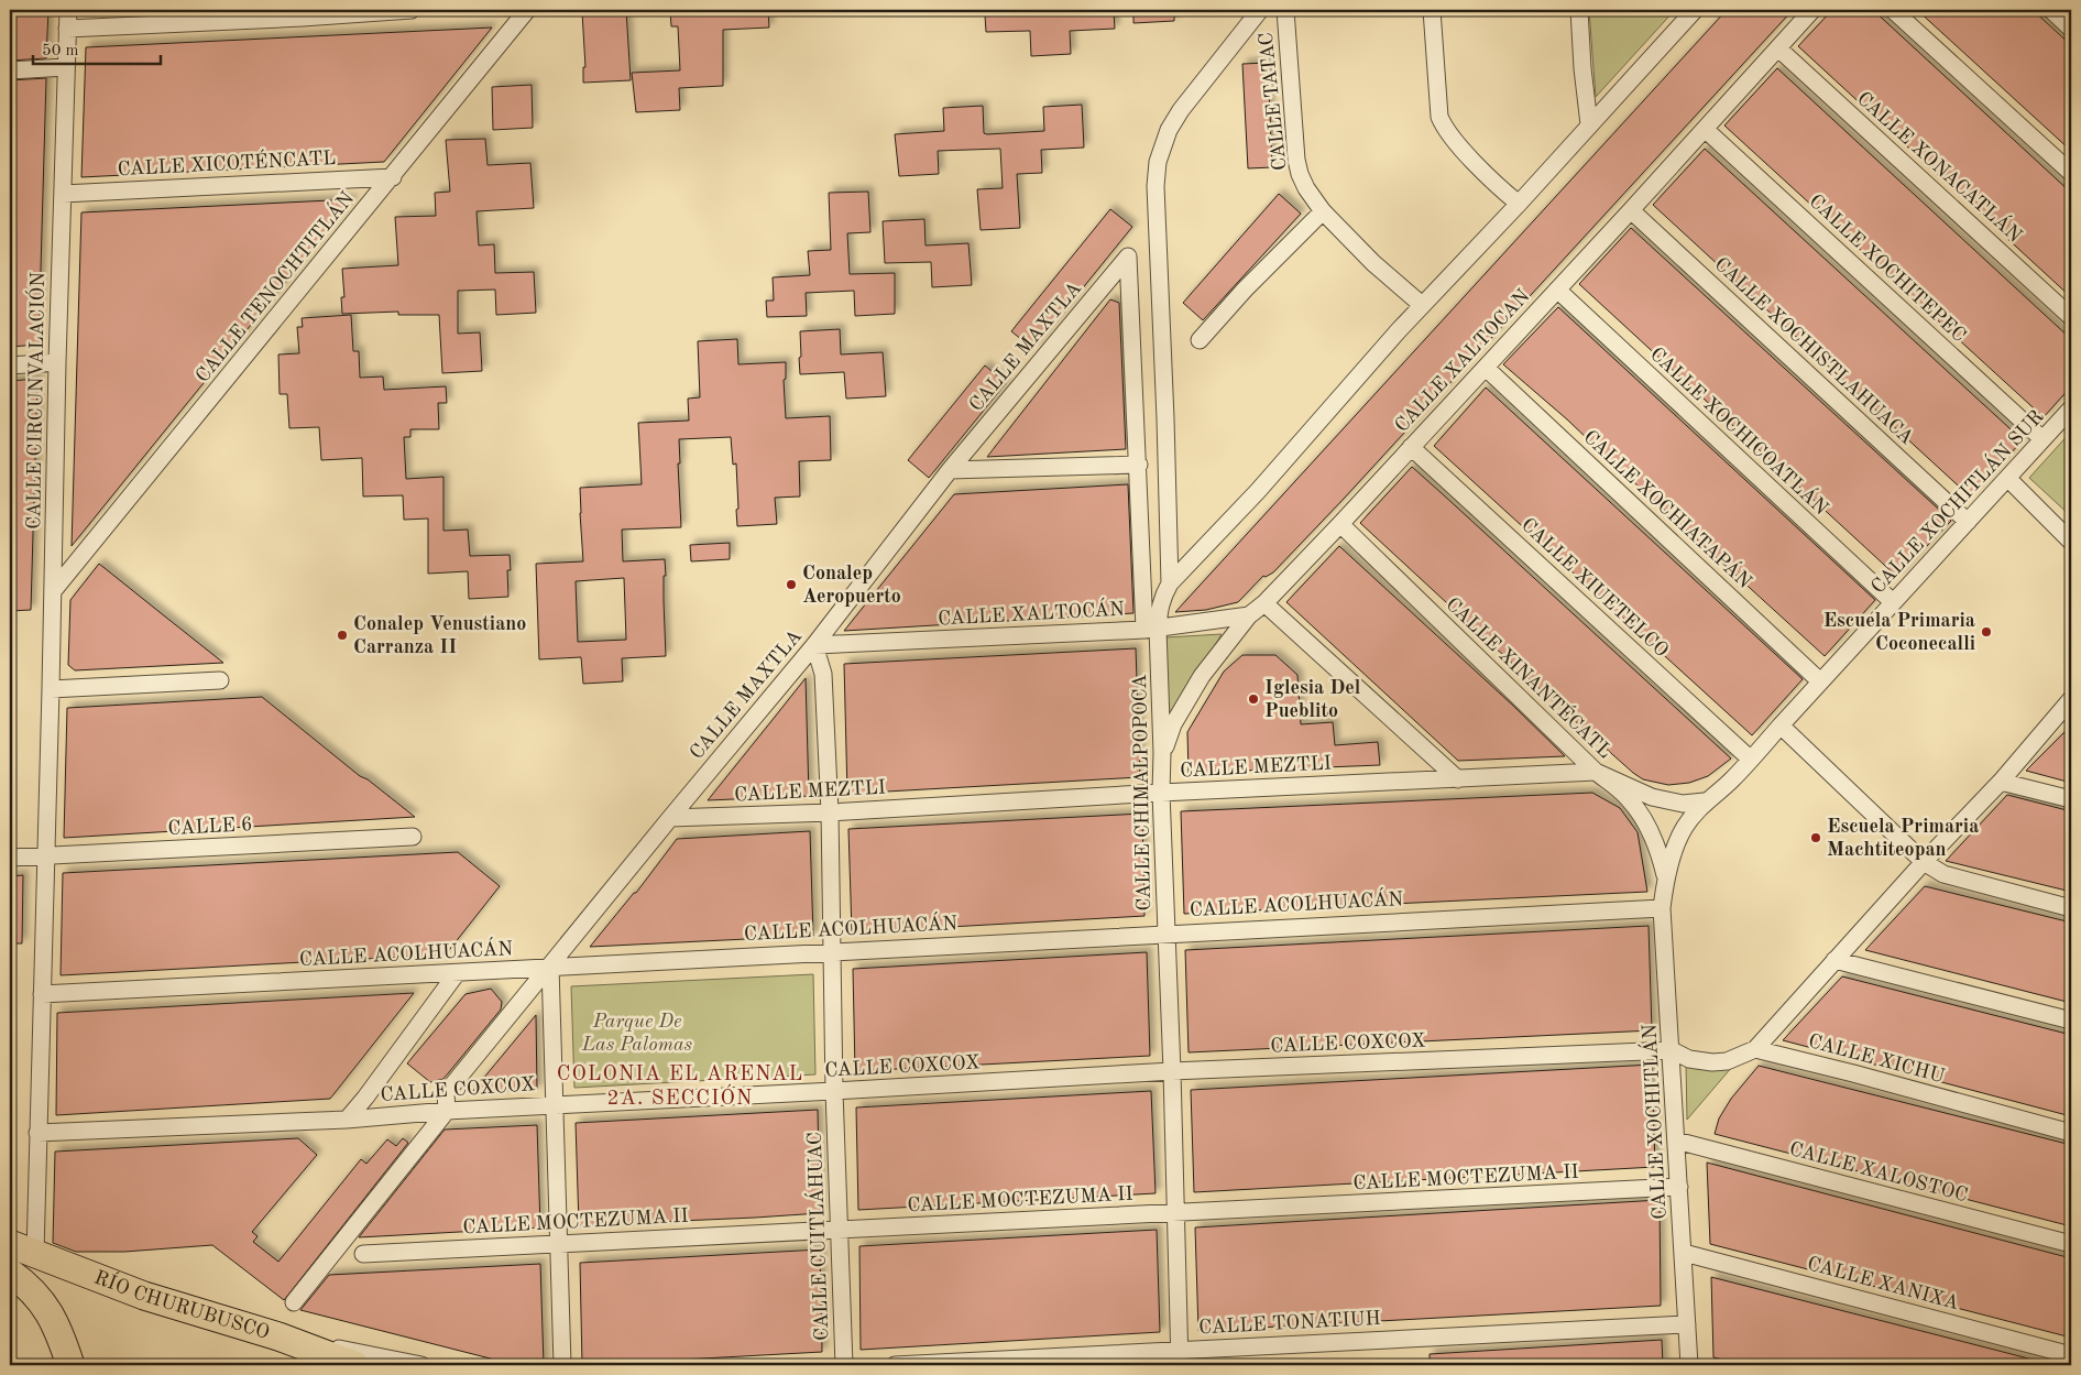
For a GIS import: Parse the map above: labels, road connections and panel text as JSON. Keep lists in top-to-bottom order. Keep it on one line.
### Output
{"streets":{"main road":["RÍO CHURUBUSCO"],"street":["CALLE TATAC","CALLE XICOTÉNCATL","CALLE XONACATLÁN","CALLE XOCHITEPEC","CALLE TENOCHTITLÁN","CALLE MAXTLA","CALLE XOCHISTLAHUACA","CALLE XALTOCAN","CALLE CIRCUNVALACIÓN","CALLE XOCHICOATLÁN","CALLE XOCHITLÁN SUR","CALLE XOCHIATAPÁN","CALLE XIUETELCO","CALLE XALTOCÁN","CALLE XINANTÉCATL","CALLE MEZTLI","CALLE CHIMALPOPOCA","CALLE 6","CALLE ACOLHUACÁN","CALLE COXCOX","CALLE XICHU","CALLE XOCHITLÁN","CALLE XALOSTOC","CALLE MOCTEZUMA II","CALLE CUITLÁHUAC","CALLE XANIXA","CALLE TONATIUH"]},"crossings":[["CALLE XICOTÉNCATL","CALLE TENOCHTITLÁN"],["CALLE XICOTÉNCATL","CALLE CIRCUNVALACIÓN"],["CALLE XONACATLÁN","CALLE XALTOCAN"],["CALLE XOCHITEPEC","CALLE XALTOCAN"],["CALLE XOCHITEPEC","CALLE XOCHITLÁN SUR"],["CALLE TENOCHTITLÁN","CALLE CIRCUNVALACIÓN"],["CALLE MAXTLA","CALLE XALTOCÁN"],["CALLE MAXTLA","CALLE MEZTLI"],["CALLE MAXTLA","CALLE ACOLHUACÁN"],["CALLE MAXTLA","CALLE COXCOX"],["CALLE MAXTLA","CALLE CUITLÁHUAC"],["CALLE XOCHISTLAHUACA","CALLE XALTOCAN"],["CALLE XOCHISTLAHUACA","CALLE XOCHITLÁN SUR"],["CALLE XALTOCAN","CALLE XOCHICOATLÁN"],["CALLE XALTOCAN","CALLE XOCHIATAPÁN"],["CALLE XALTOCAN","CALLE XIUETELCO"],["CALLE XALTOCAN","CALLE XALTOCÁN"],["CALLE XALTOCAN","CALLE XINANTÉCATL"],["CALLE XALTOCAN","CALLE CHIMALPOPOCA"],["CALLE CIRCUNVALACIÓN","CALLE 6"],["CALLE CIRCUNVALACIÓN","CALLE ACOLHUACÁN"],["CALLE CIRCUNVALACIÓN","CALLE COXCOX"],["CALLE CIRCUNVALACIÓN","RÍO CHURUBUSCO"],["CALLE XOCHICOATLÁN","CALLE XOCHITLÁN SUR"],["CALLE XOCHITLÁN SUR","CALLE XOCHIATAPÁN"],["CALLE XOCHITLÁN SUR","CALLE XIUETELCO"],["CALLE XOCHITLÁN SUR","CALLE XINANTÉCATL"],["CALLE XOCHITLÁN SUR","CALLE MEZTLI"],["CALLE XOCHITLÁN SUR","CALLE XOCHITLÁN"],["CALLE XALTOCÁN","CALLE CHIMALPOPOCA"],["CALLE XALTOCÁN","CALLE CUITLÁHUAC"],["CALLE XINANTÉCATL","CALLE MEZTLI"],["CALLE XINANTÉCATL","CALLE XOCHITLÁN"],["CALLE MEZTLI","CALLE CHIMALPOPOCA"],["CALLE MEZTLI","CALLE CUITLÁHUAC"],["CALLE CHIMALPOPOCA","CALLE ACOLHUACÁN"],["CALLE CHIMALPOPOCA","CALLE COXCOX"],["CALLE CHIMALPOPOCA","CALLE MOCTEZUMA II"],["CALLE CHIMALPOPOCA","CALLE TONATIUH"],["CALLE ACOLHUACÁN","CALLE XOCHITLÁN"],["CALLE ACOLHUACÁN","CALLE CUITLÁHUAC"],["CALLE COXCOX","CALLE XOCHITLÁN"],["CALLE COXCOX","CALLE CUITLÁHUAC"],["CALLE XOCHITLÁN","CALLE XALOSTOC"],["CALLE XOCHITLÁN","CALLE MOCTEZUMA II"],["CALLE XOCHITLÁN","CALLE XANIXA"],["CALLE XOCHITLÁN","CALLE TONATIUH"],["CALLE MOCTEZUMA II","CALLE CUITLÁHUAC"]],"districts":["COLONIA EL ARENAL 2A. SECCIÓN"],"parks":["Parque De Las Palomas"],"places":["Conalep Aeropuerto","Escuela Primaria Coconecalli","Conalep Venustiano Carranza II","Iglesia Del Pueblito","Escuela Primaria Machtiteopan"],"scale_bar":"50 m"}
